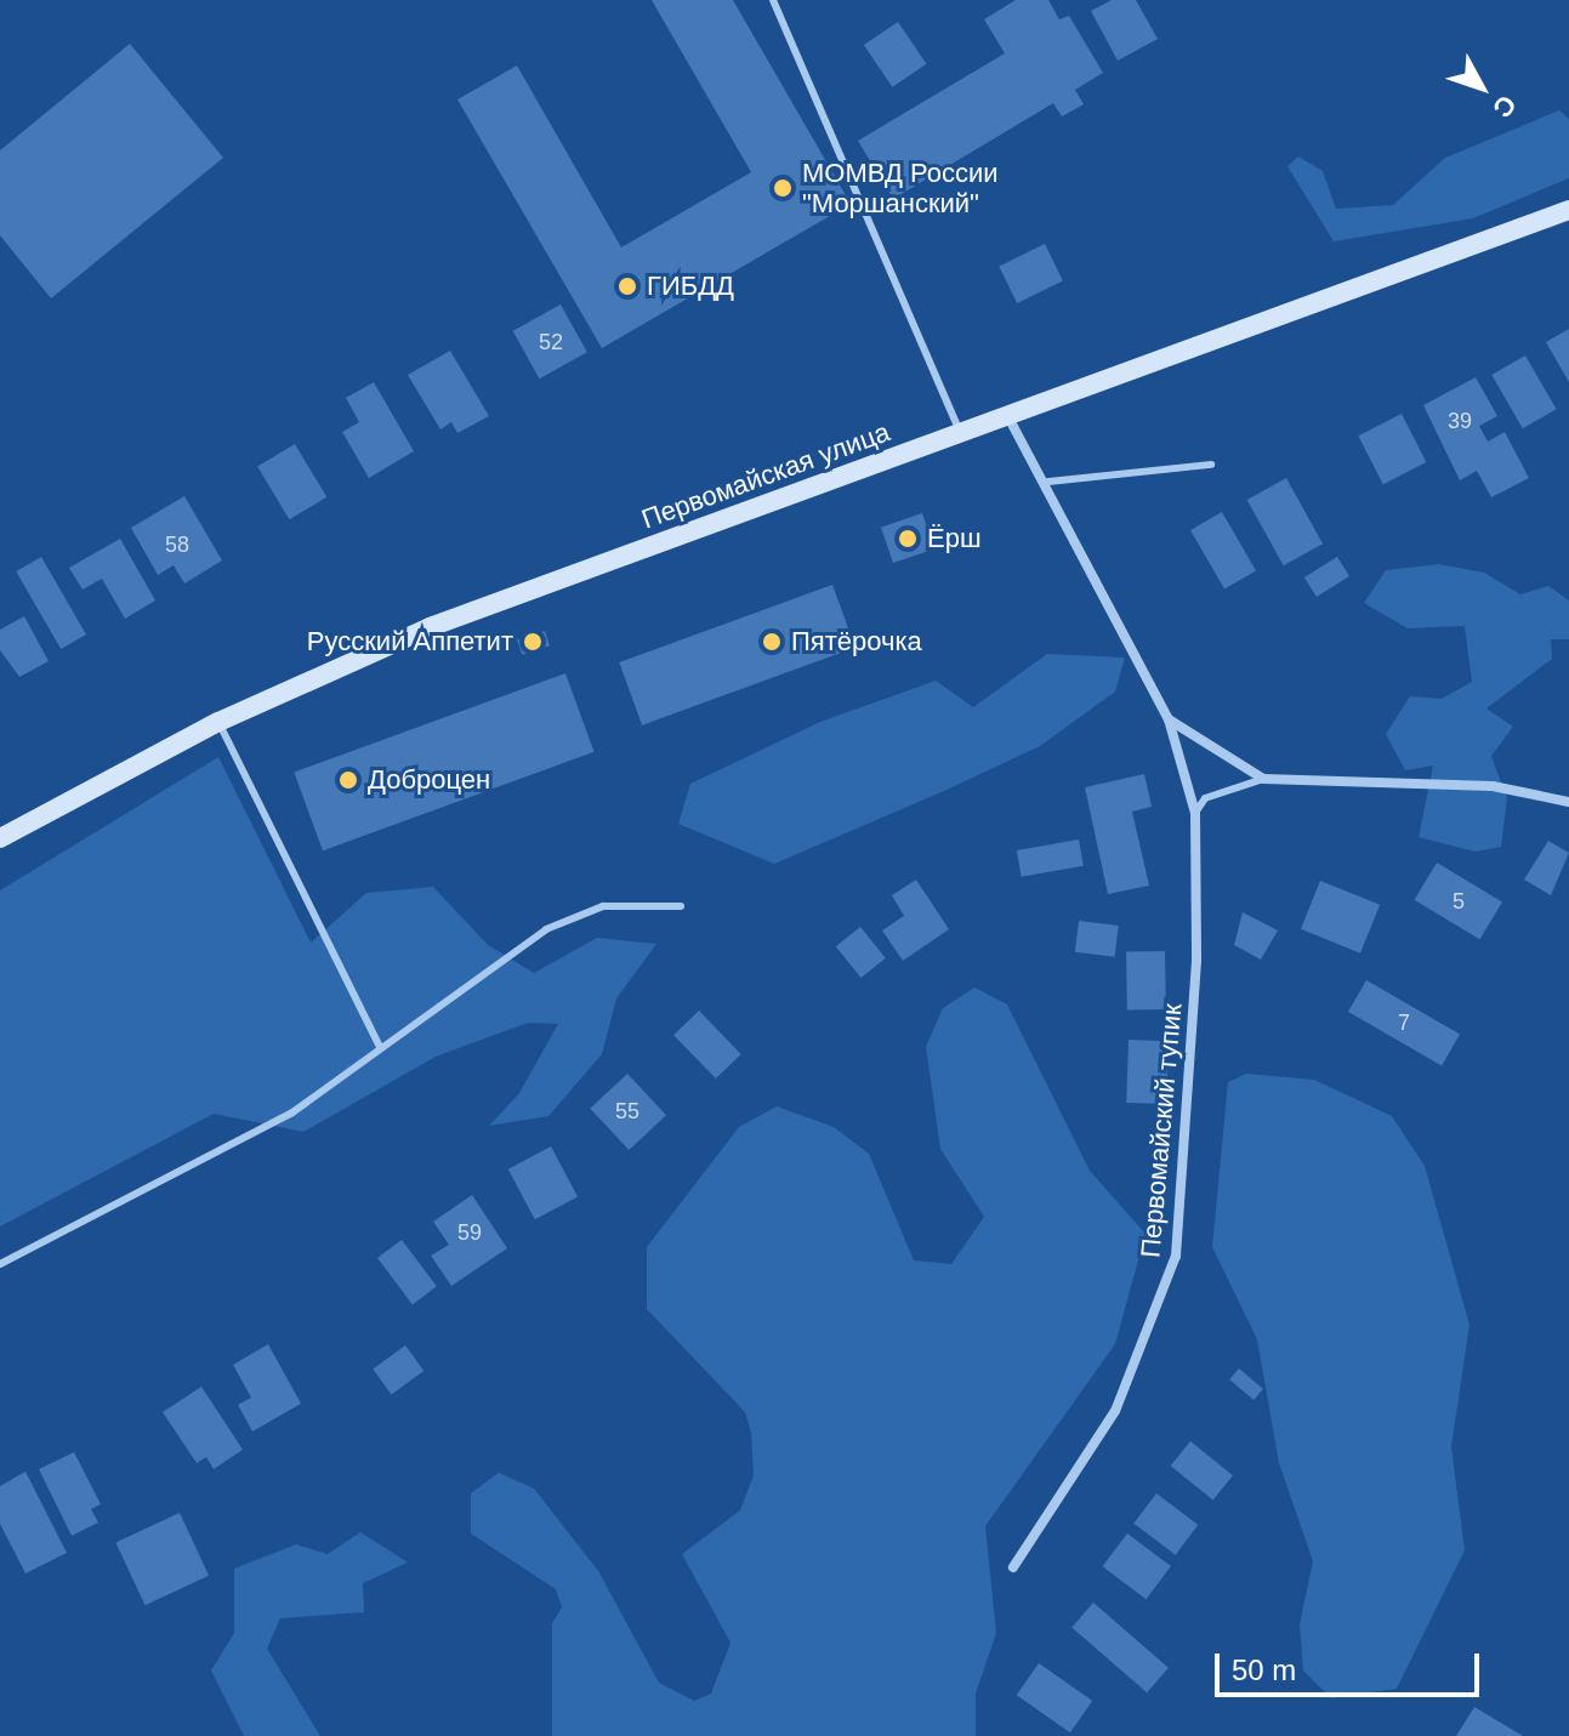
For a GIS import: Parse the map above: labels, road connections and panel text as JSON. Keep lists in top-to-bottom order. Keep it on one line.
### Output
{"streets":{"main road":["Первомайская улица"],"street":["Первомайский тупик"]},"crossings":[["Первомайская улица","Первомайский тупик"]],"places":["МОМВД России \"Моршанский\"","ГИБДД","Ёрш","Русский Аппетит","Пятёрочка","Доброцен"],"house_numbers":["52","39","58","5","7","55","59"],"scale_bar":"50 m","north":"bottom right"}
